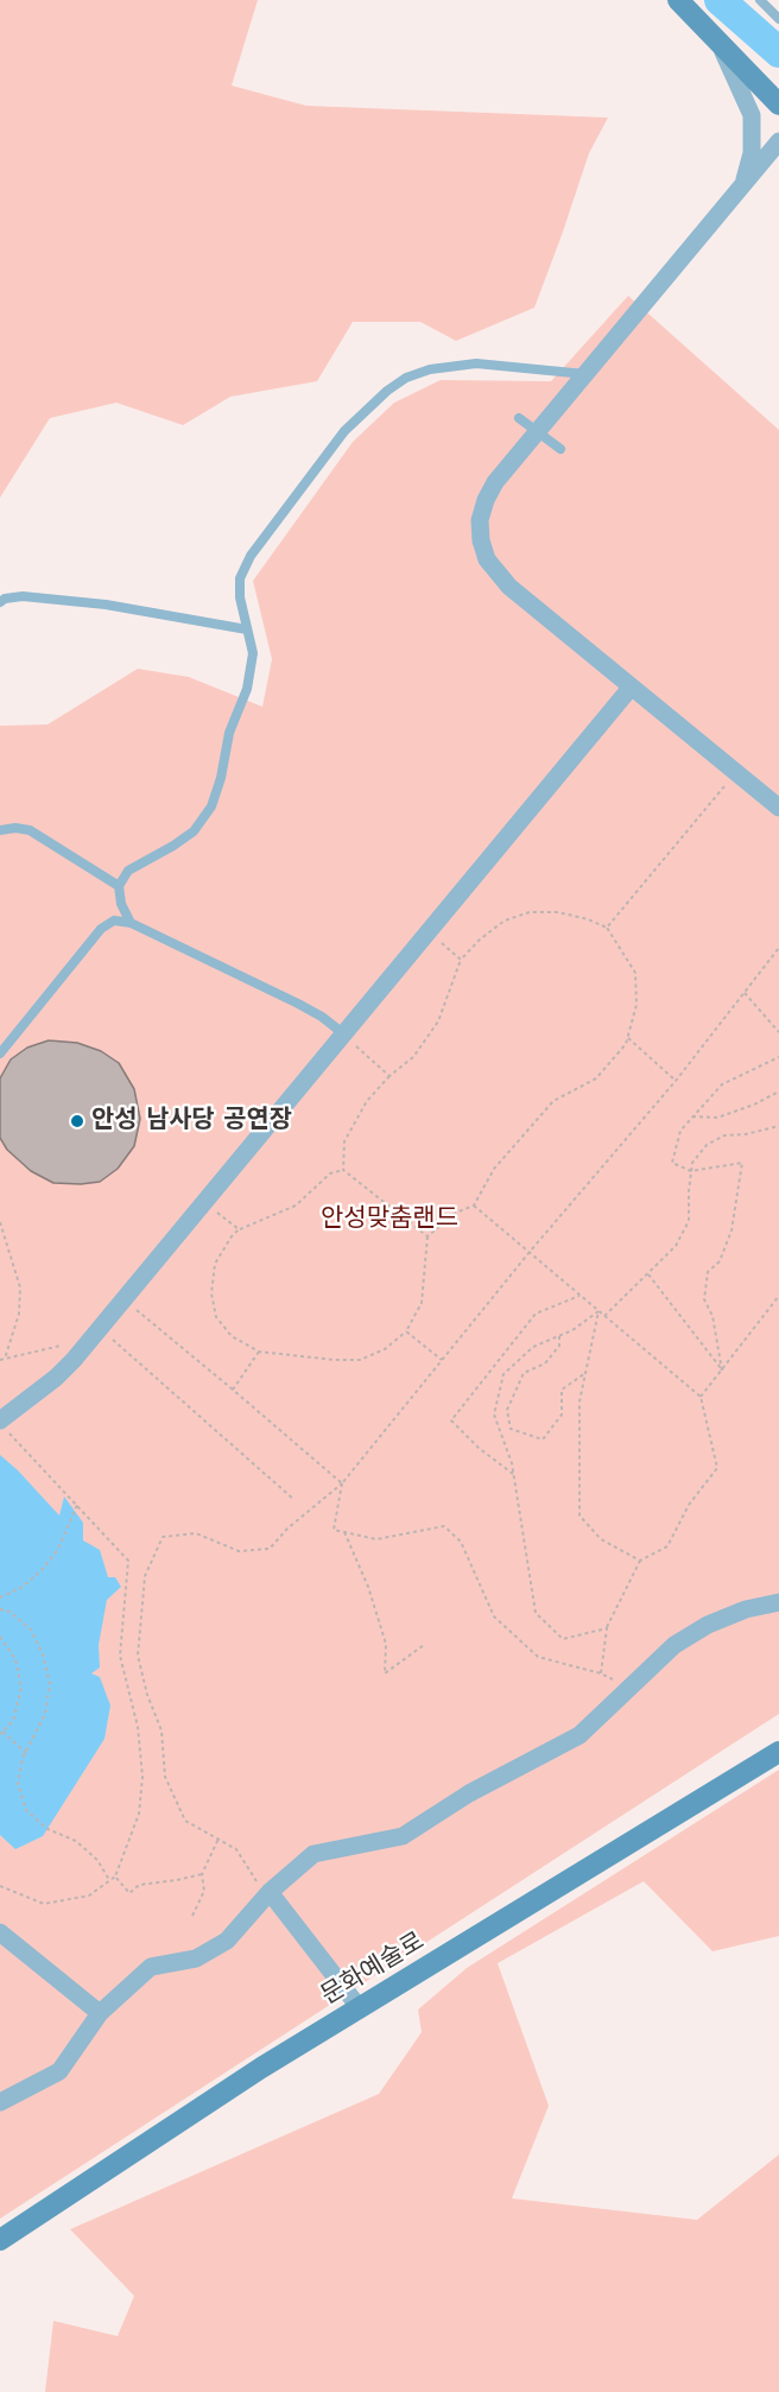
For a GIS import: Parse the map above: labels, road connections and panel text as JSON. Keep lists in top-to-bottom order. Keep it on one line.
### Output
{"streets":{"street":["문화예술로"]},"parks":["안성맞춤랜드"],"places":["안성 남사당 공연장"]}
